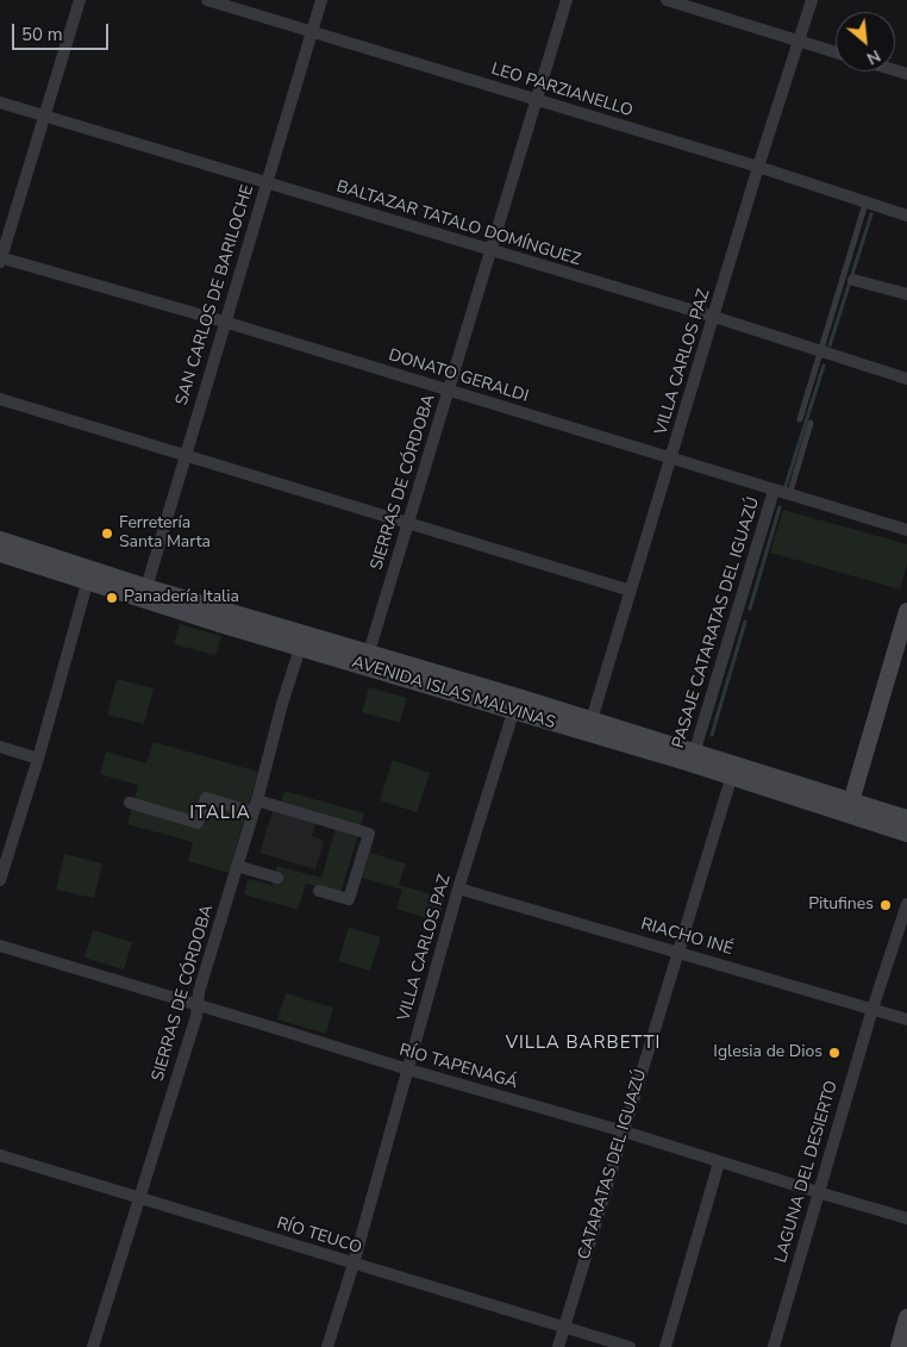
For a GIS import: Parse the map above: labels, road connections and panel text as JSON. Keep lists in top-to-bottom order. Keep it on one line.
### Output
{"streets":{"main road":["AVENIDA ISLAS MALVINAS"],"street":["LEO PARZIANELLO","BALTAZAR TATALO DOMÍNGUEZ","SAN CARLOS DE BARILOCHE","VILLA CARLOS PAZ","DONATO GERALDI","SIERRAS DE CÓRDOBA","PASAJE CATARATAS DEL IGUAZÚ","RIACHO INÉ","RÍO TAPENAGÁ","CATARATAS DEL IGUAZÚ","LAGUNA DEL DESIERTO","RÍO TEUCO"]},"crossings":[["LEO PARZIANELLO","SAN CARLOS DE BARILOCHE"],["LEO PARZIANELLO","VILLA CARLOS PAZ"],["LEO PARZIANELLO","SIERRAS DE CÓRDOBA"],["BALTAZAR TATALO DOMÍNGUEZ","SAN CARLOS DE BARILOCHE"],["BALTAZAR TATALO DOMÍNGUEZ","VILLA CARLOS PAZ"],["BALTAZAR TATALO DOMÍNGUEZ","SIERRAS DE CÓRDOBA"],["SAN CARLOS DE BARILOCHE","DONATO GERALDI"],["SAN CARLOS DE BARILOCHE","AVENIDA ISLAS MALVINAS"],["VILLA CARLOS PAZ","DONATO GERALDI"],["VILLA CARLOS PAZ","AVENIDA ISLAS MALVINAS"],["VILLA CARLOS PAZ","RIACHO INÉ"],["VILLA CARLOS PAZ","RÍO TAPENAGÁ"],["VILLA CARLOS PAZ","RÍO TEUCO"],["DONATO GERALDI","SIERRAS DE CÓRDOBA"],["DONATO GERALDI","PASAJE CATARATAS DEL IGUAZÚ"],["SIERRAS DE CÓRDOBA","AVENIDA ISLAS MALVINAS"],["SIERRAS DE CÓRDOBA","RÍO TAPENAGÁ"],["SIERRAS DE CÓRDOBA","RÍO TEUCO"],["PASAJE CATARATAS DEL IGUAZÚ","AVENIDA ISLAS MALVINAS"],["AVENIDA ISLAS MALVINAS","CATARATAS DEL IGUAZÚ"],["RIACHO INÉ","CATARATAS DEL IGUAZÚ"],["RIACHO INÉ","LAGUNA DEL DESIERTO"],["RÍO TAPENAGÁ","CATARATAS DEL IGUAZÚ"],["RÍO TAPENAGÁ","LAGUNA DEL DESIERTO"],["CATARATAS DEL IGUAZÚ","RÍO TEUCO"]],"districts":["ITALIA","VILLA BARBETTI"],"places":["Ferretería Santa Marta","Panadería Italia","Pitufines","Iglesia de Dios"],"scale_bar":"50 m","north":"bottom right"}
